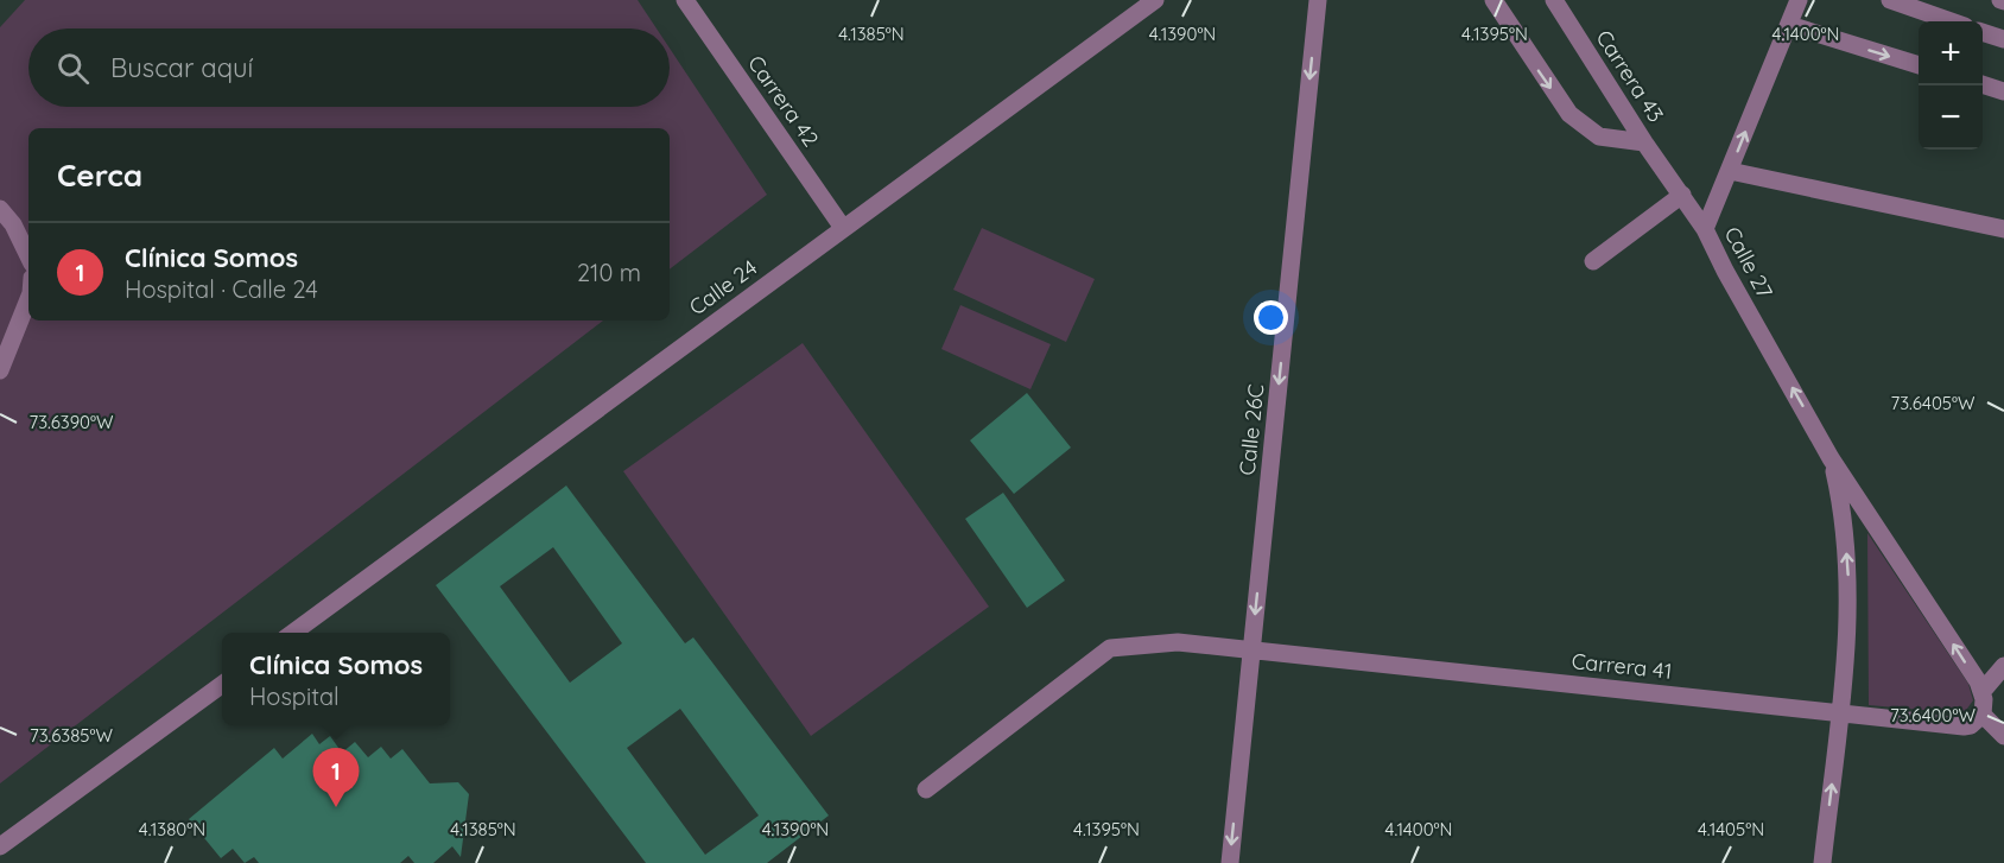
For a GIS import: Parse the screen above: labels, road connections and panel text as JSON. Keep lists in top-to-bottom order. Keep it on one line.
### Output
{"streets":{"street":["Carrera 43","Carrera 42","Calle 27","Calle 24","Calle 26C","Carrera 41"]},"crossings":[["Carrera 43","Calle 27"],["Carrera 42","Calle 24"],["Calle 27","Carrera 41"],["Calle 26C","Carrera 41"]],"one_way":["Calle 27","Calle 26C"],"page":{"map_buttons":["+","−"],"search":"Buscar aquí","heading":"Cerca","list":[{"mark":"1","name":"Clínica Somos","note":"Hospital · Calle 24","value":"210 m"}],"popup":["Clínica Somos","Hospital"],"pins":"1"},"coordinates":["4.1385°N","4.1390°N","4.1395°N","4.1400°N","73.6405°W","73.6390°W","73.6400°W","73.6385°W","4.1380°N","4.1405°N"]}
